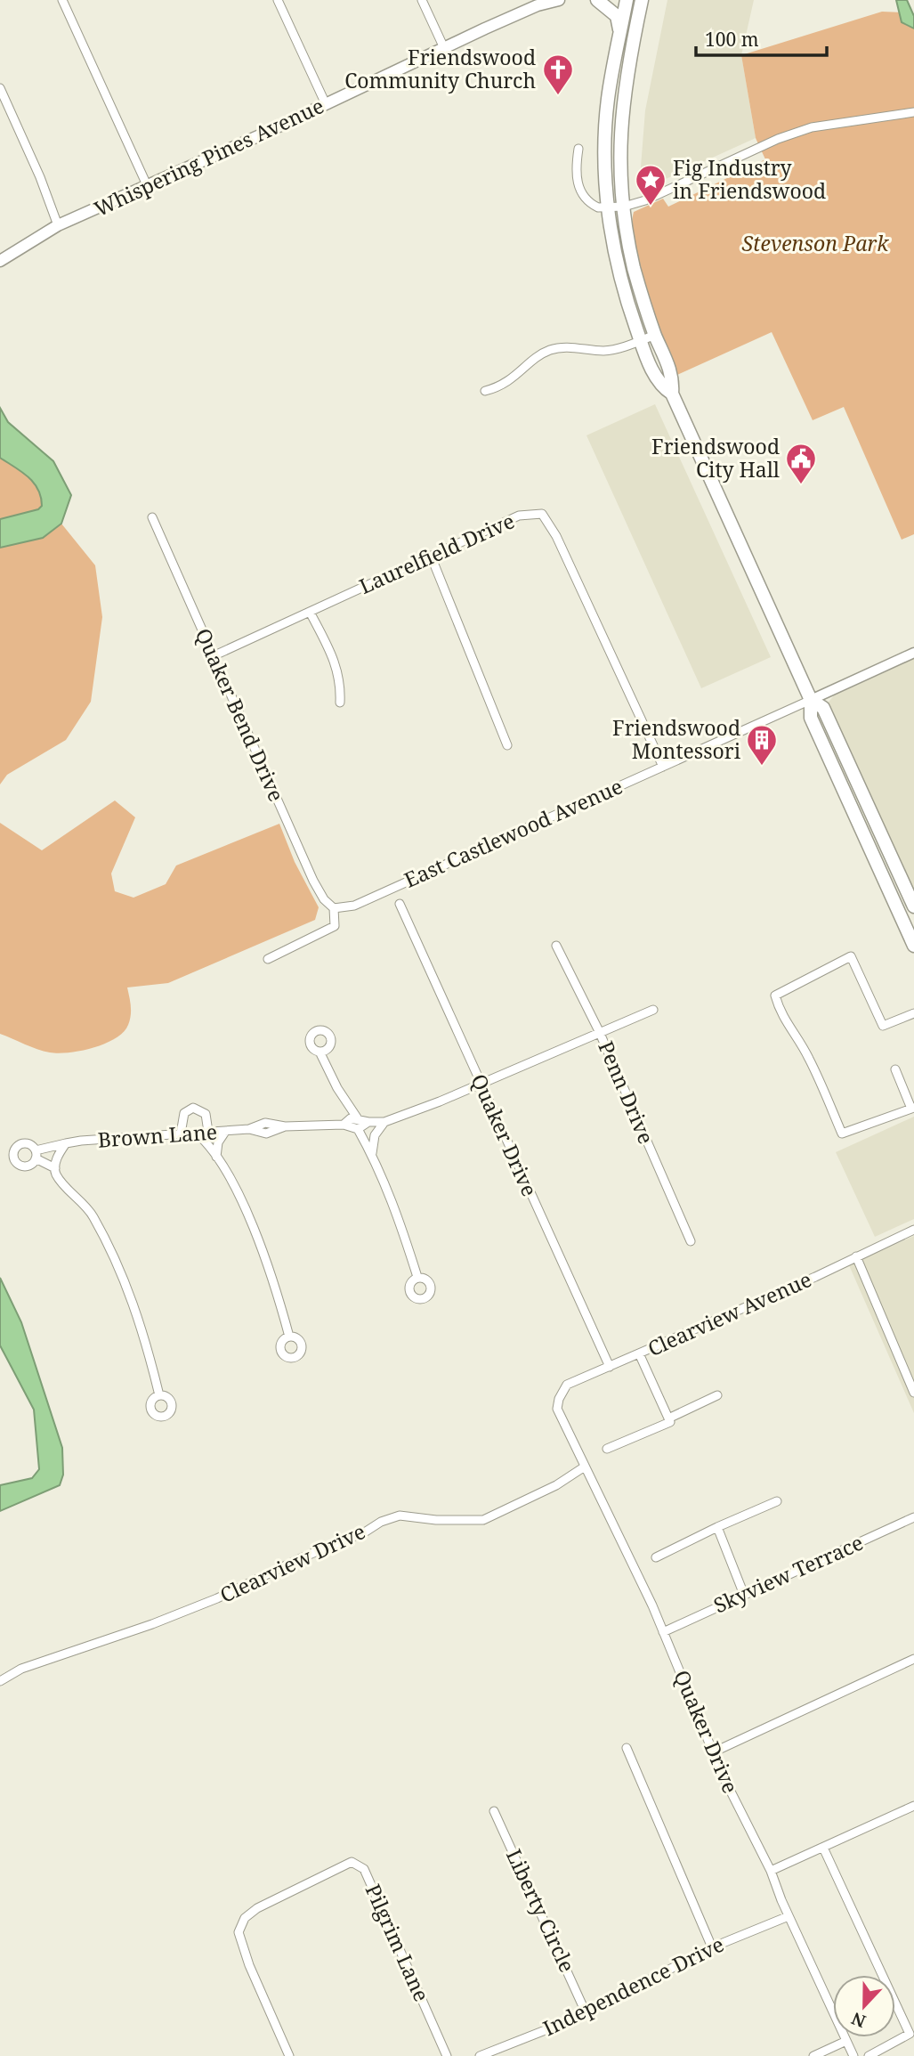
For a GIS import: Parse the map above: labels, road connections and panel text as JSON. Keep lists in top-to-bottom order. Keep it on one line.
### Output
{"streets":{"main road":["Whispering Pines Avenue"],"street":["Laurelfield Drive","Quaker Bend Drive","East Castlewood Avenue","Penn Drive","Quaker Drive","Brown Lane","Clearview Avenue","Clearview Drive","Skyview Terrace","Liberty Circle","Pilgrim Lane","Independence Drive"]},"crossings":[["Laurelfield Drive","Quaker Bend Drive"],["Laurelfield Drive","East Castlewood Avenue"],["Quaker Bend Drive","East Castlewood Avenue"],["Quaker Drive","Clearview Avenue"],["Quaker Drive","Clearview Drive"],["Quaker Drive","Skyview Terrace"],["Quaker Drive","Independence Drive"],["Liberty Circle","Independence Drive"]],"parks":["Stevenson Park"],"places":{"church":["Friendswood Community Church"],"place":["Fig Industry in Friendswood"],"public building":["Friendswood City Hall"],"building":["Friendswood Montessori"]},"scale_bar":"100 m","north":"bottom"}
